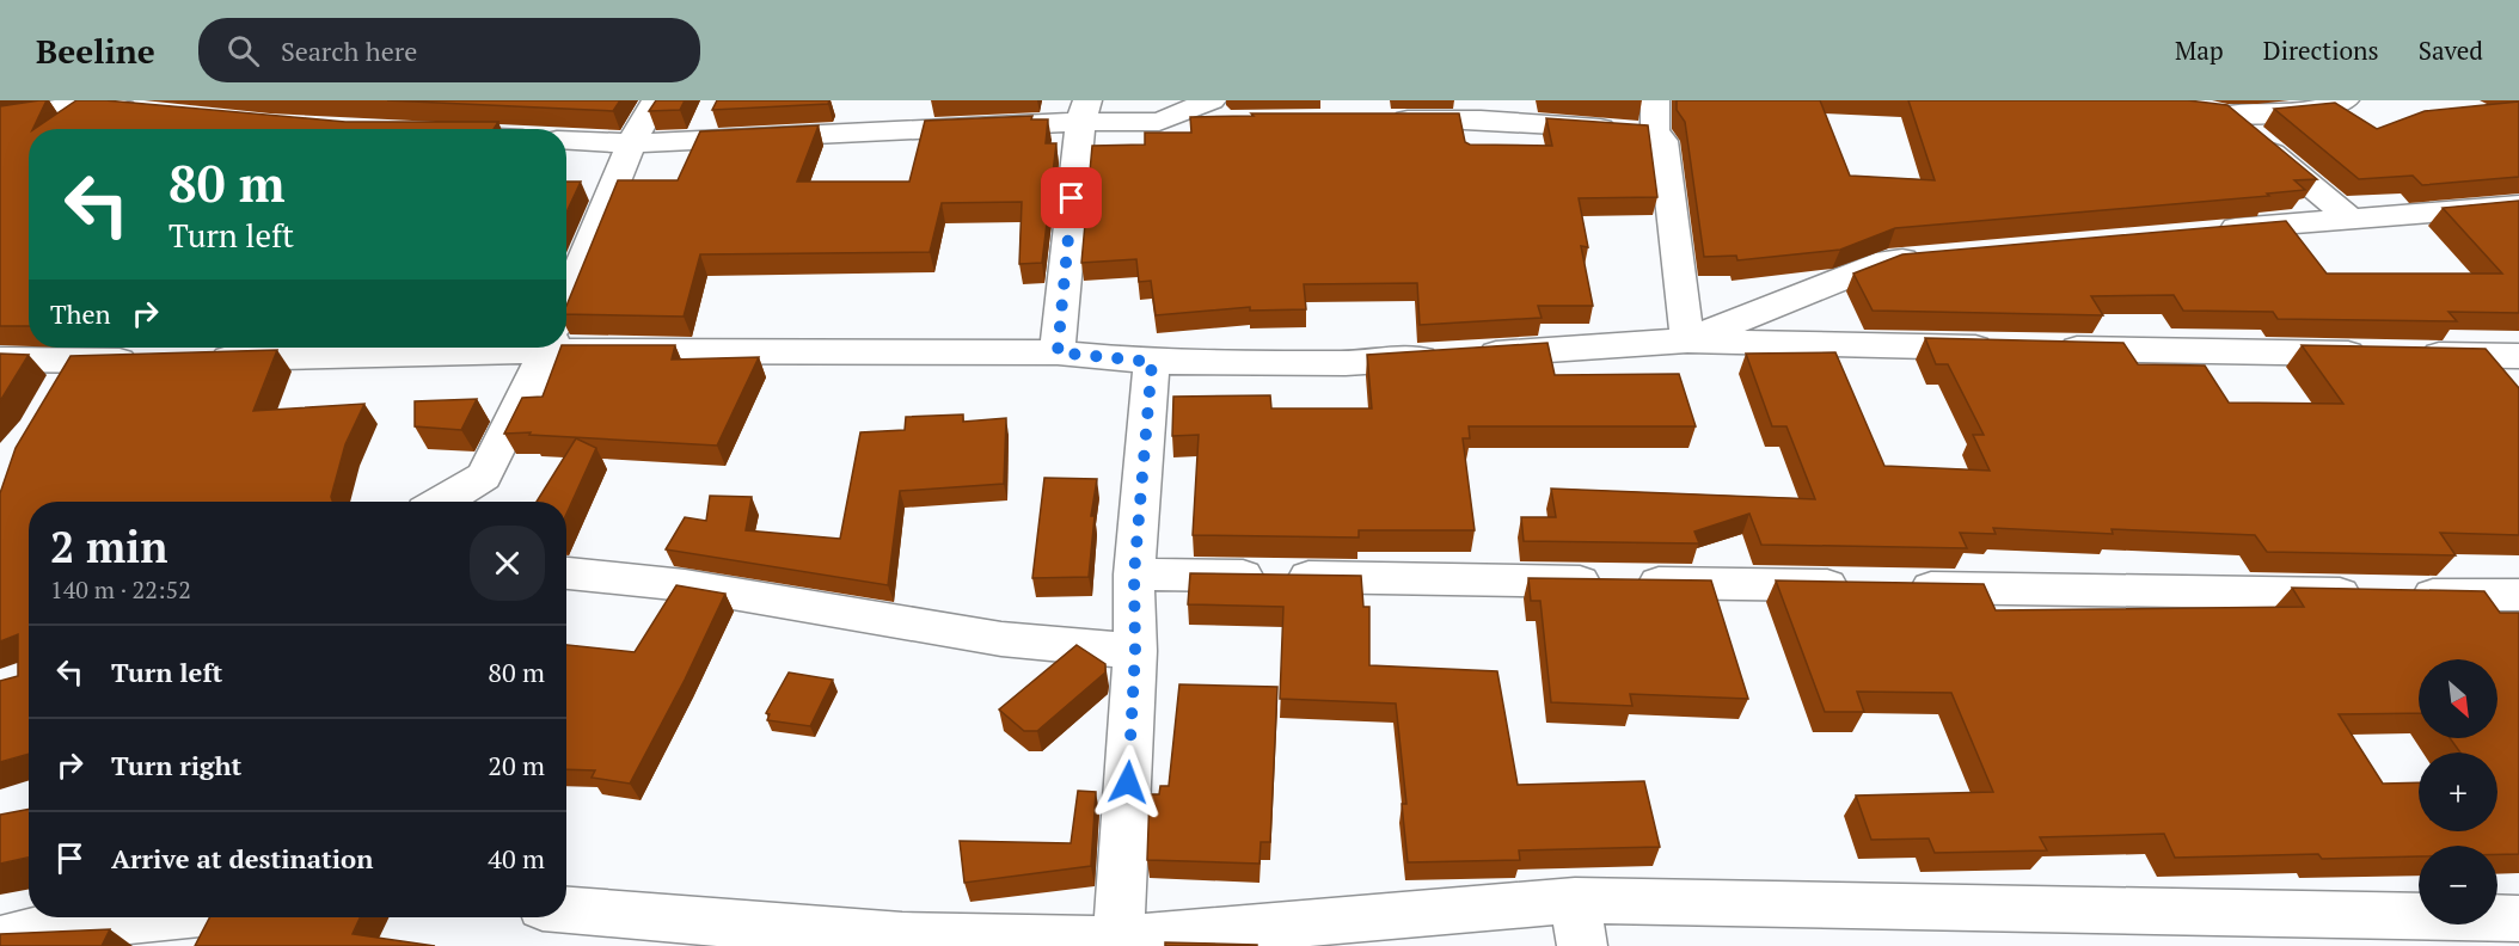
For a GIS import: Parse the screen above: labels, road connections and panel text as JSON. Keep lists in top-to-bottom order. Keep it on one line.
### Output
{"north":"bottom right","page":{"header":"Beeline","search":"Search here","nav":["Map","Directions","Saved"],"turn":["80 m","Turn left"],"then":"Then","heading":["2 min","140 m · 22:52"],"list":[{"name":"Turn left","value":"80 m"},{"name":"Turn right","value":"20 m"},{"name":"Arrive at destination","value":"40 m"}],"map_buttons":["+","−"]}}
